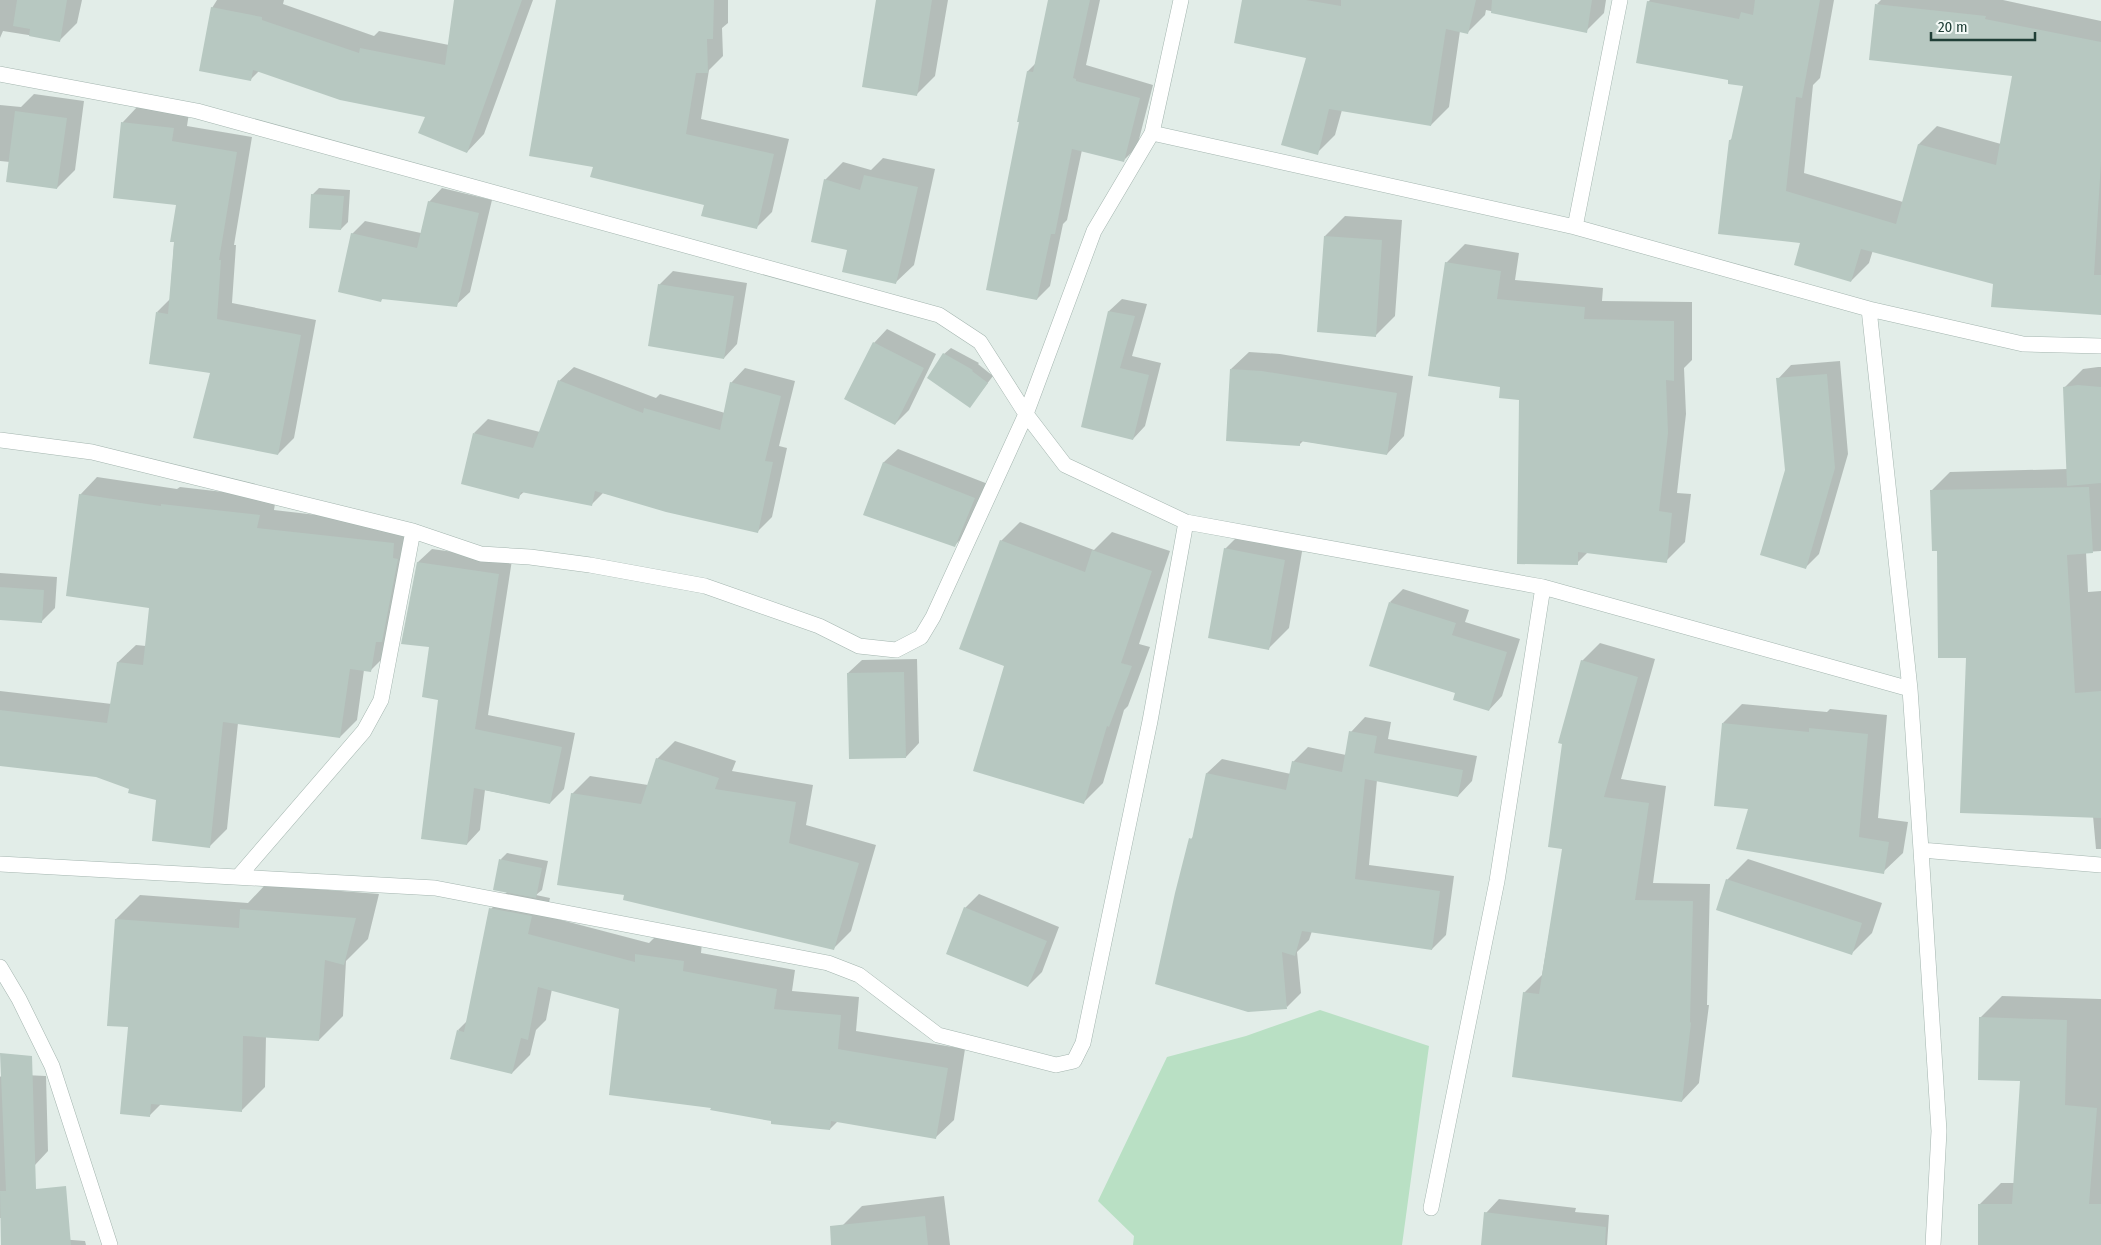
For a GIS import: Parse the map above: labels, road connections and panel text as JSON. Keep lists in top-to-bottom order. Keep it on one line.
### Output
{"scale_bar":"20 m"}
